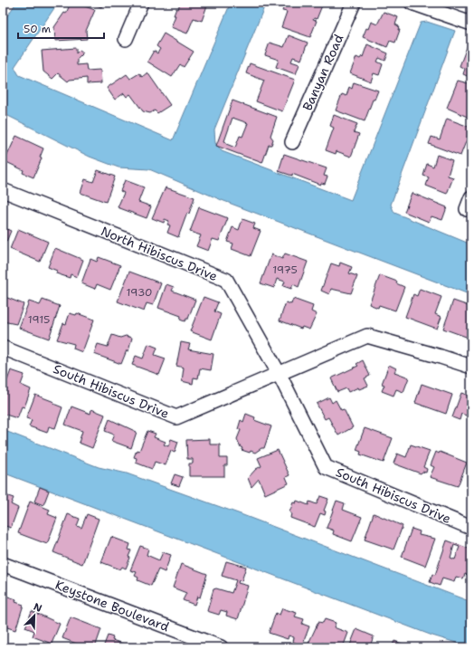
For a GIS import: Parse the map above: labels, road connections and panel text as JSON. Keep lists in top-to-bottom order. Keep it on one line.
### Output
{"streets":{"street":["Banyan Road","North Hibiscus Drive","South Hibiscus Drive","Keystone Boulevard"]},"crossings":[["North Hibiscus Drive","South Hibiscus Drive"]],"house_numbers":["1975","1930","1915"],"scale_bar":"50 m","north":"top right"}
